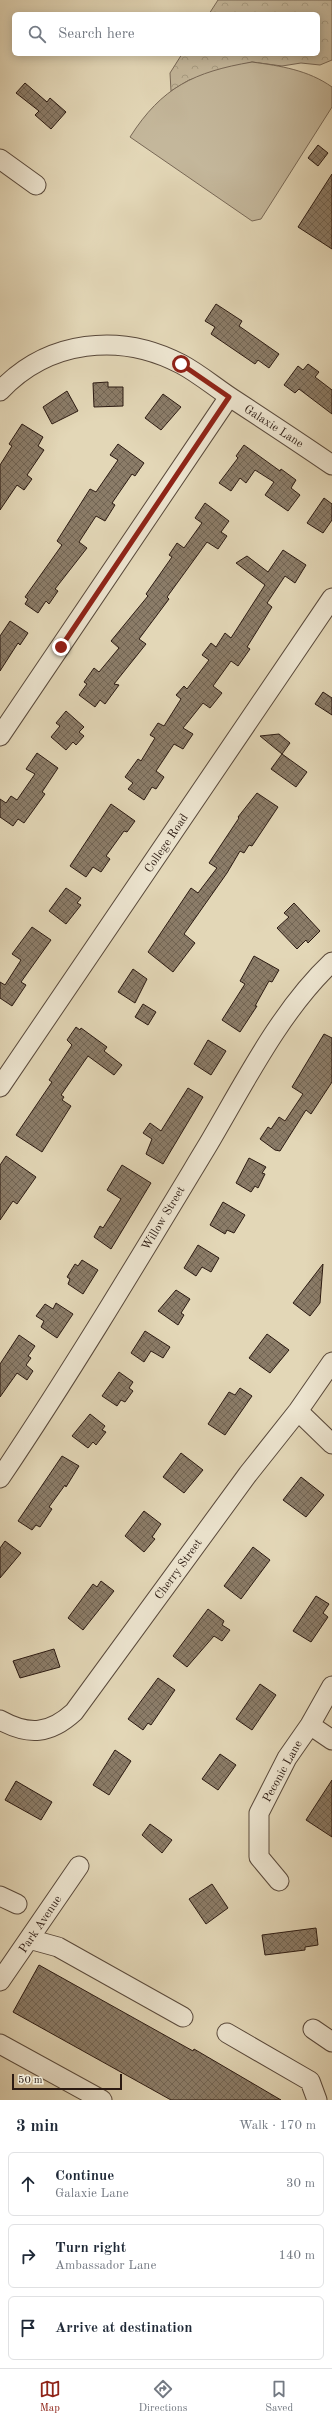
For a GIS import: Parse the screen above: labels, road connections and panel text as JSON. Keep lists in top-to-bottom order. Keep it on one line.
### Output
{"streets":{"street":["Galaxie Lane","College Road","Willow Street","Cherry Street","Peconic Lane","Park Avenue"]},"scale_bar":"50 m","page":{"search":"Search here","scale":"50 m","heading":["3 min","Walk · 170 m"],"list":[["Continue","Galaxie Lane","30 m"],["Turn right","Ambassador Lane","140 m"],"Arrive at destination"],"nav":["Map","Directions","Saved"]}}
